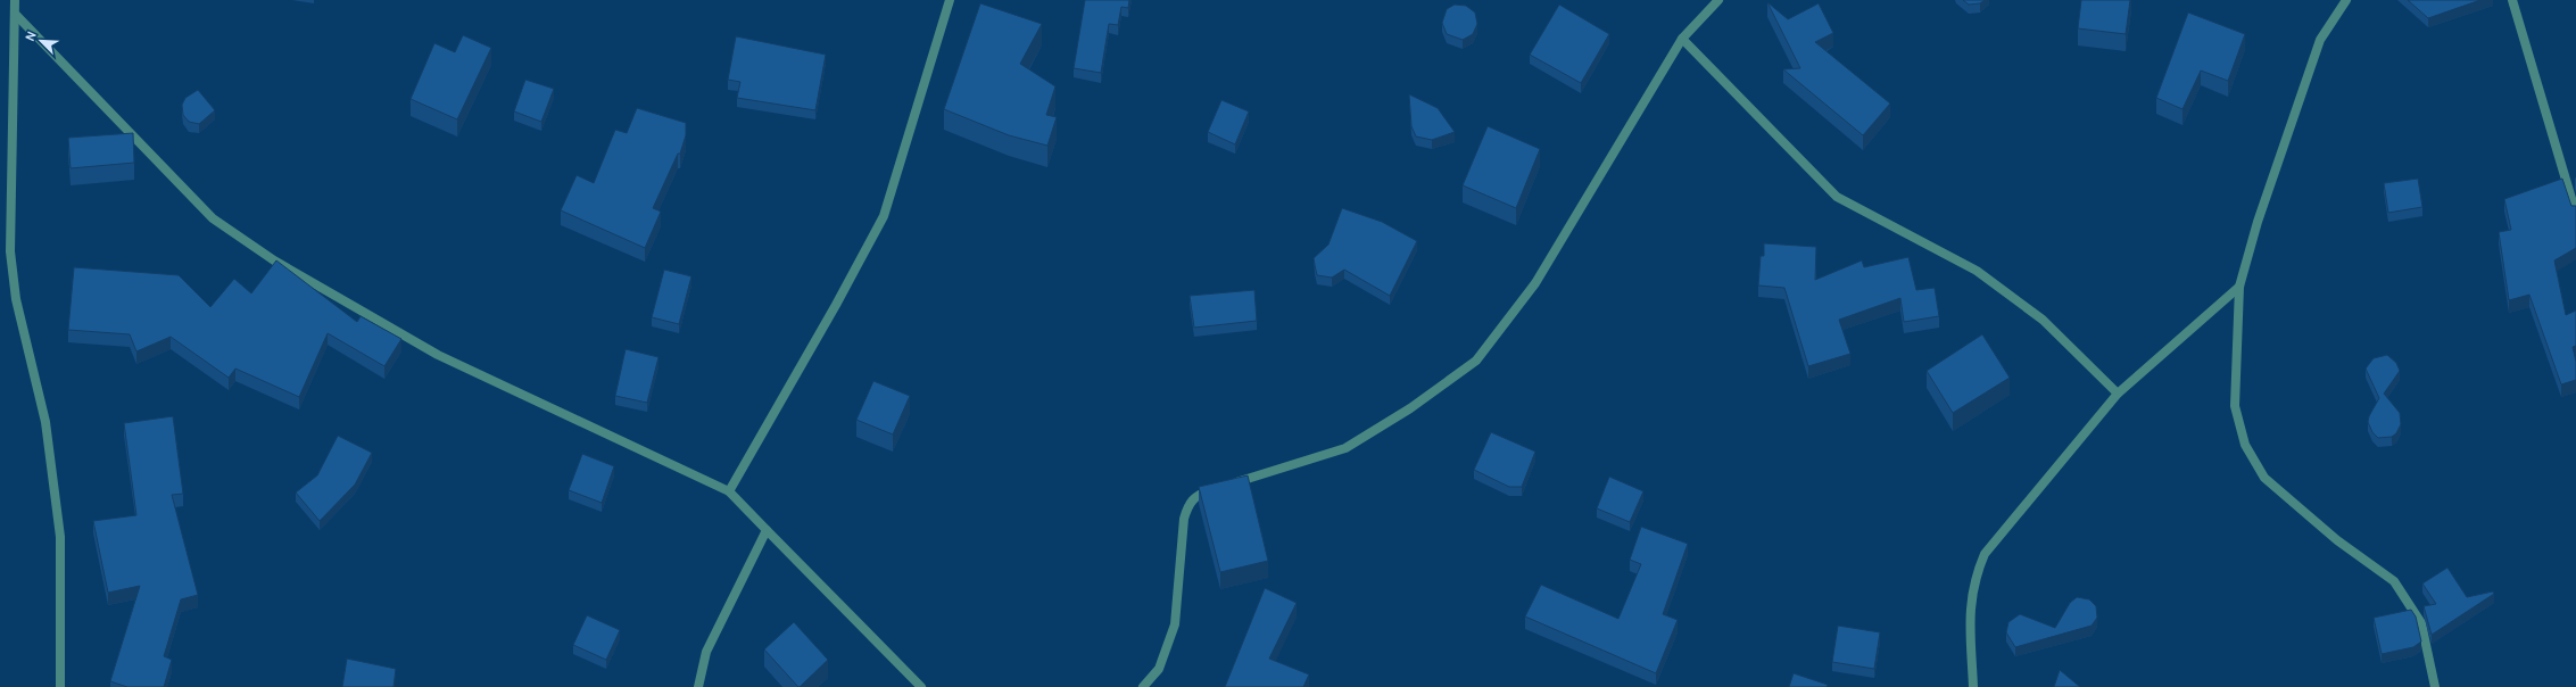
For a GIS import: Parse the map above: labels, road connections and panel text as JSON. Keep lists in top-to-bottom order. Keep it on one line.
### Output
{"north":"top left"}
